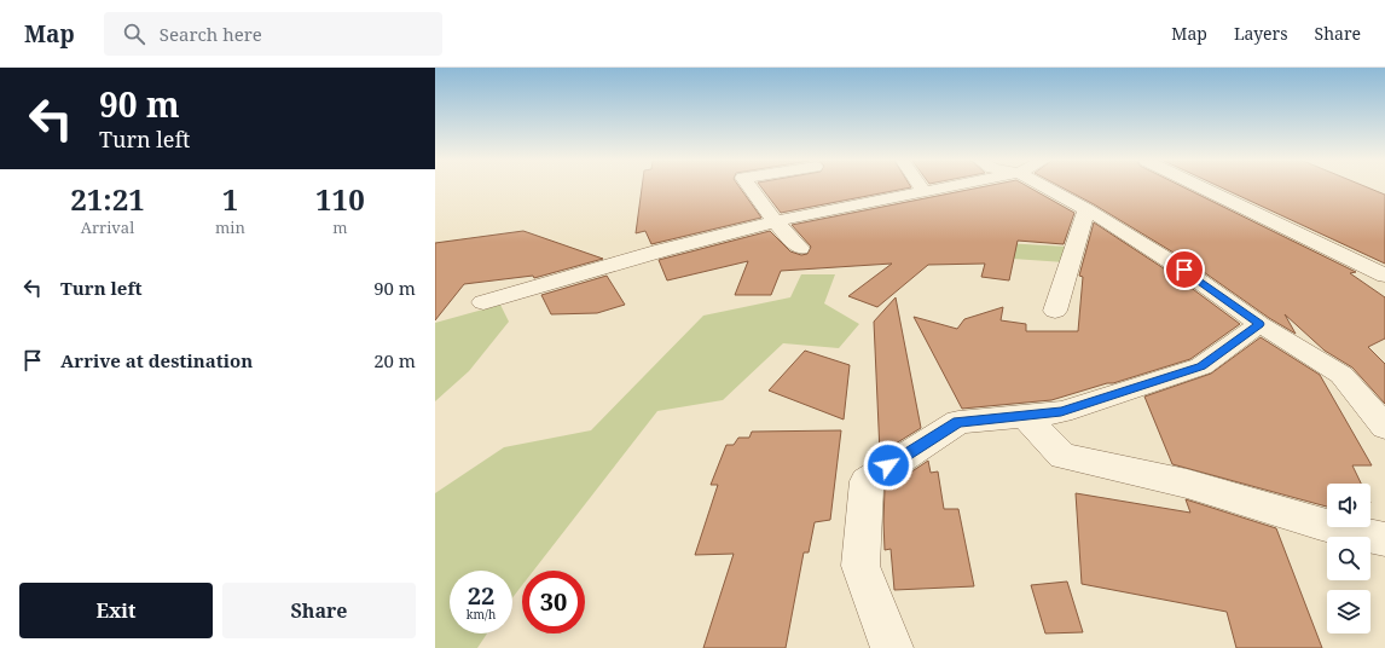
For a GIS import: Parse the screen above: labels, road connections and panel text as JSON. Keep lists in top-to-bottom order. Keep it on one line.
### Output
{"page":{"header":"Map","search":"Search here","nav":["Map","Layers","Share"],"turn":["90 m","Turn left"],"eta":["21:21","Arrival","1","min","110","m"],"list":[{"name":"Turn left","value":"90 m"},{"name":"Arrive at destination","value":"20 m"}],"speed":"22 km/h","limit":"30","buttons":["Exit","Share"]}}
